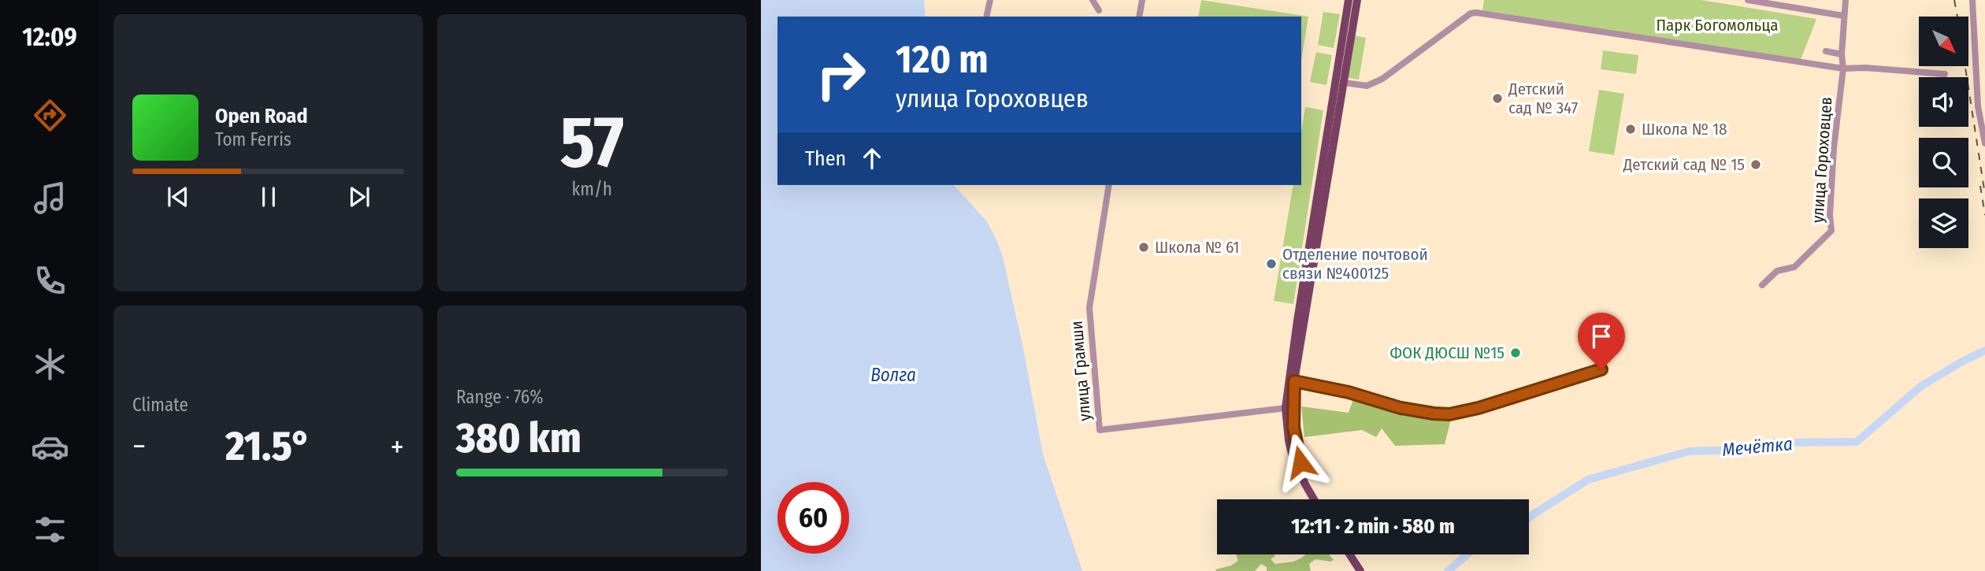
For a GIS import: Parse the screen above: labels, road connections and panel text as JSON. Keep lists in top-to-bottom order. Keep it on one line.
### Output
{"streets":{"street":["улица Гороховцев","улица Грамши"]},"water":["Волга","Мечётка"],"parks":["Парк Богомольца"],"places":["Детский сад № 347","Школа № 18","Детский сад № 15","Школа № 61","Отделение почтовой связи №400125","ФОК ДЮСШ №15"],"north":"bottom right","page":{"tabs":"12:09","tile":[["57","km/h"],"Climate",["Range · 76%","380 km"]],"turn":["120 m","улица Гороховцев"],"song":["Open Road","Tom Ferris"],"then":"Then","heat":["−","21.5°","+"],"limit":"60","trip":"12:11 · 2 min · 580 m"}}
